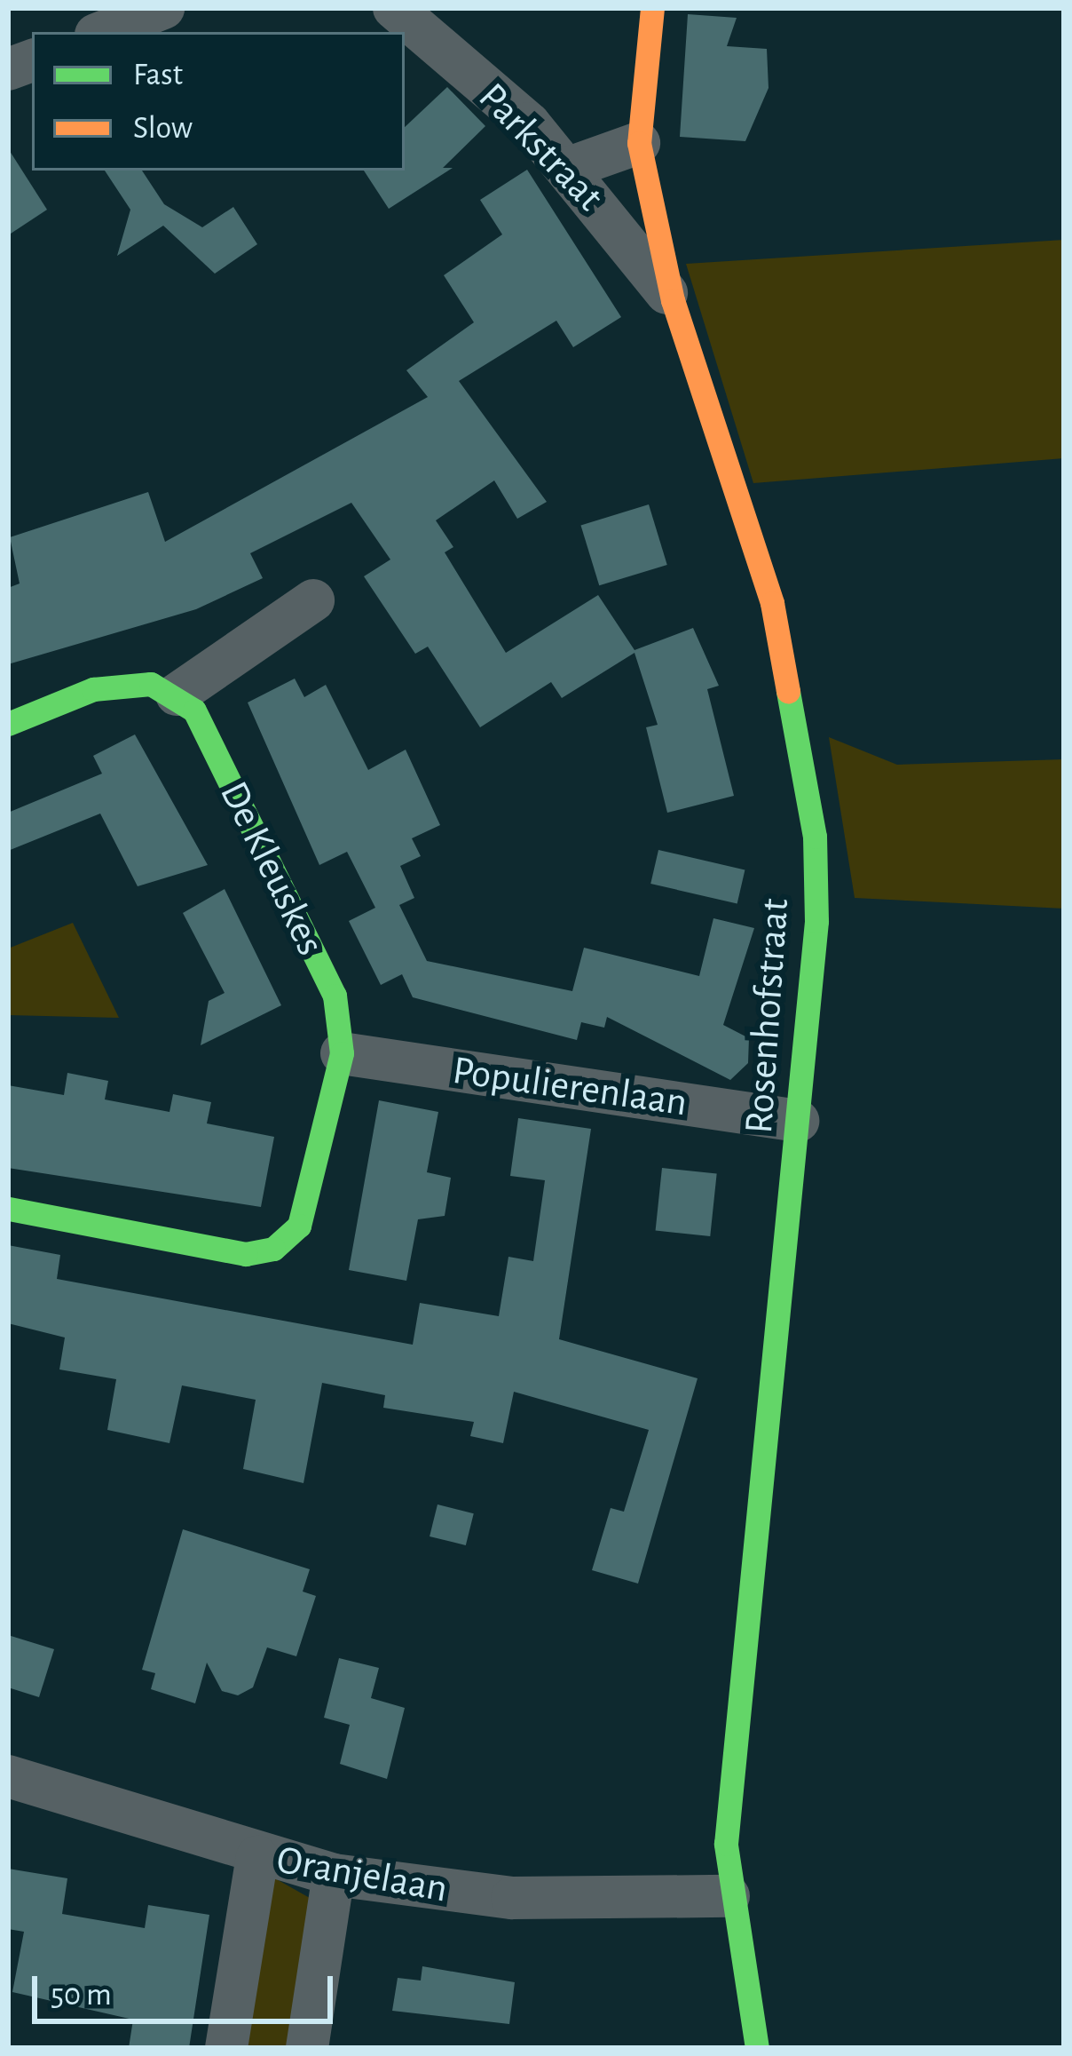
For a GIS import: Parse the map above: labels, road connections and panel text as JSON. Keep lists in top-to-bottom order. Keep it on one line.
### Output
{"streets":{"street":["Parkstraat","De Kleuskes","Rosenhofstraat","Populierenlaan","Oranjelaan"]},"crossings":[["Parkstraat","Rosenhofstraat"],["De Kleuskes","Populierenlaan"],["Rosenhofstraat","Populierenlaan"],["Rosenhofstraat","Oranjelaan"]],"legend":["Fast","Slow"],"scale_bar":"50 m"}
